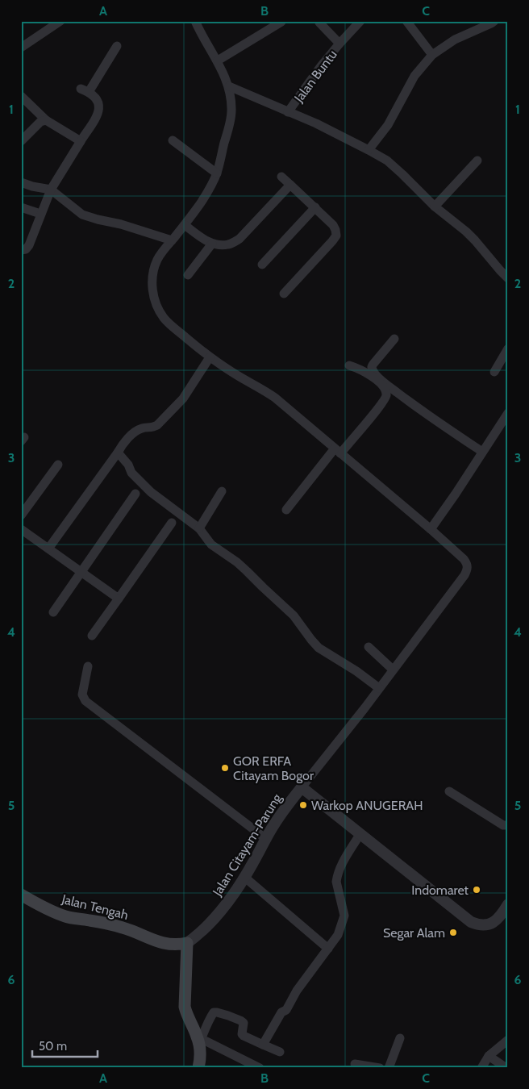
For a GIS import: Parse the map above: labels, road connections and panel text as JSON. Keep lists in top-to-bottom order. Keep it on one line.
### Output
{"streets":{"main road":["Jalan Tengah"],"street":["Jalan Buntu","Jalan Citayam-Parung"]},"crossings":[["Jalan Citayam-Parung","Jalan Tengah"]],"places":["GOR ERFA Citayam Bogor","Warkop ANUGERAH","Indomaret","Segar Alam"],"scale_bar":"50 m","grid":{"columns":["A","B","C"],"rows":["1","2","3","4","5","6"]}}
